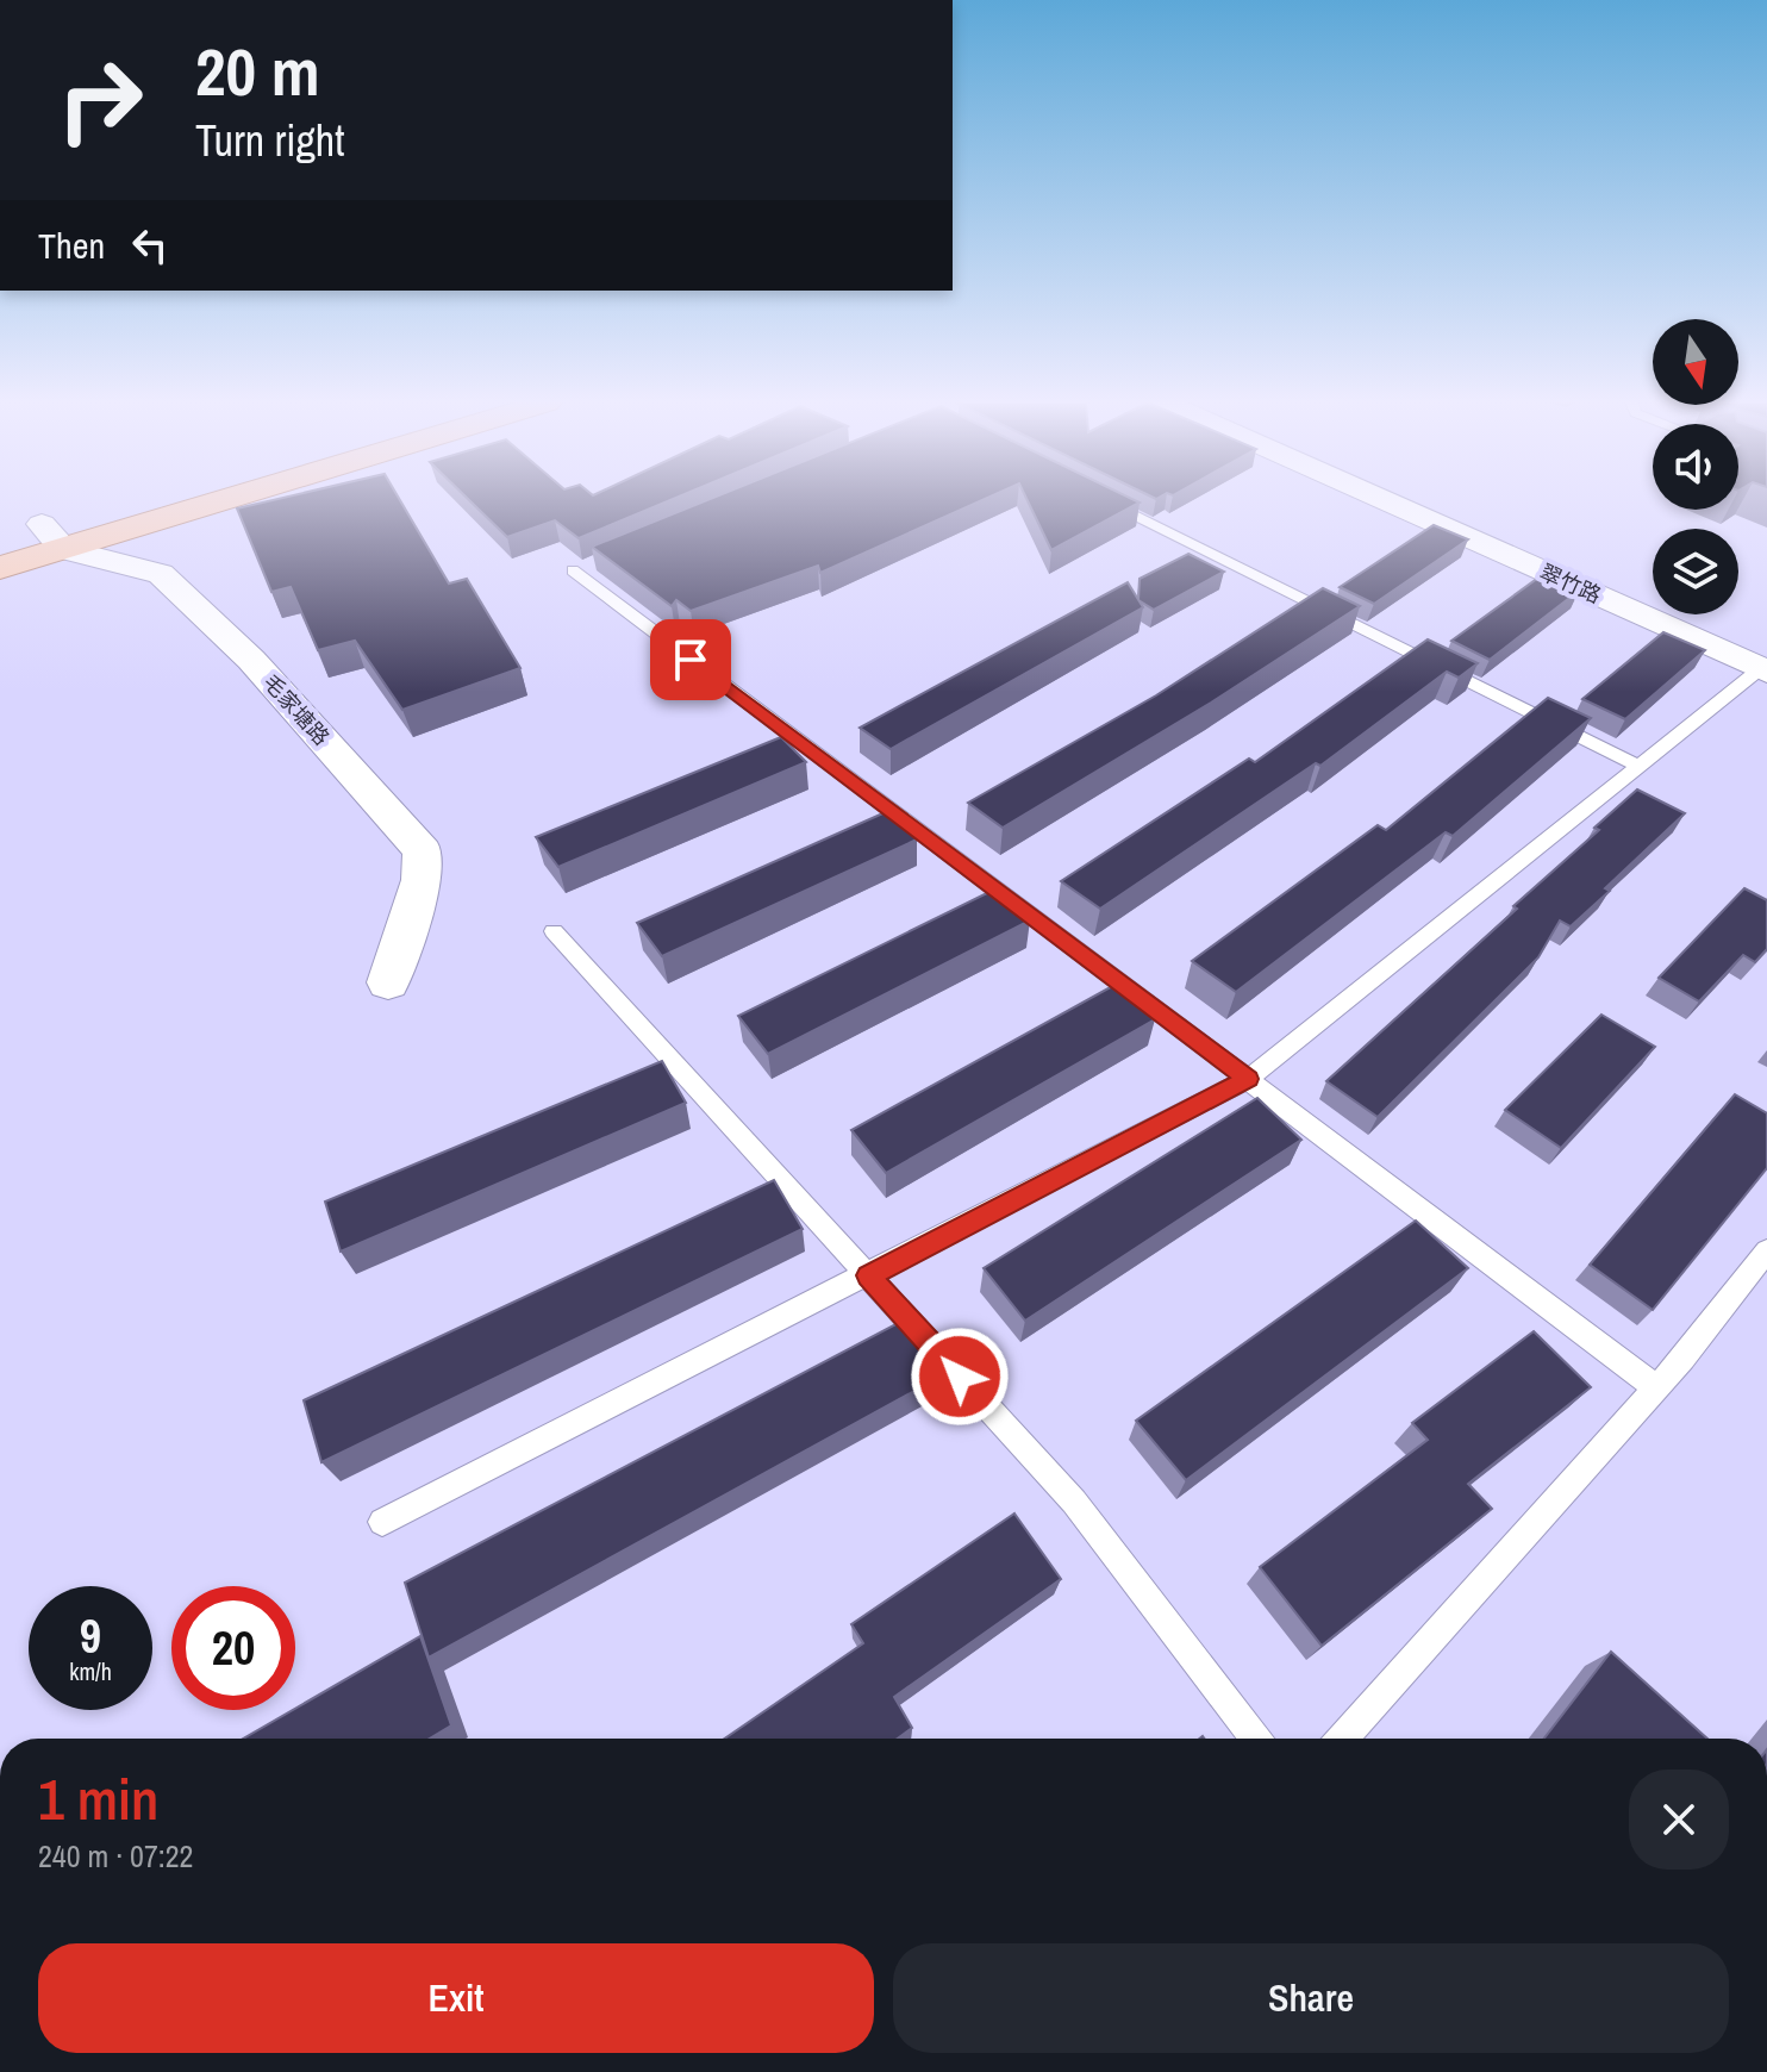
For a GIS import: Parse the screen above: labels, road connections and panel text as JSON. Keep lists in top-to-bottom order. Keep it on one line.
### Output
{"streets":{"street":["翠竹路","毛家塘路"]},"north":"bottom","page":{"turn":["20 m","Turn right"],"then":"Then","speed":"9 km/h","limit":"20","heading":["1 min","240 m · 07:22"],"buttons":["Exit","Share"]}}
